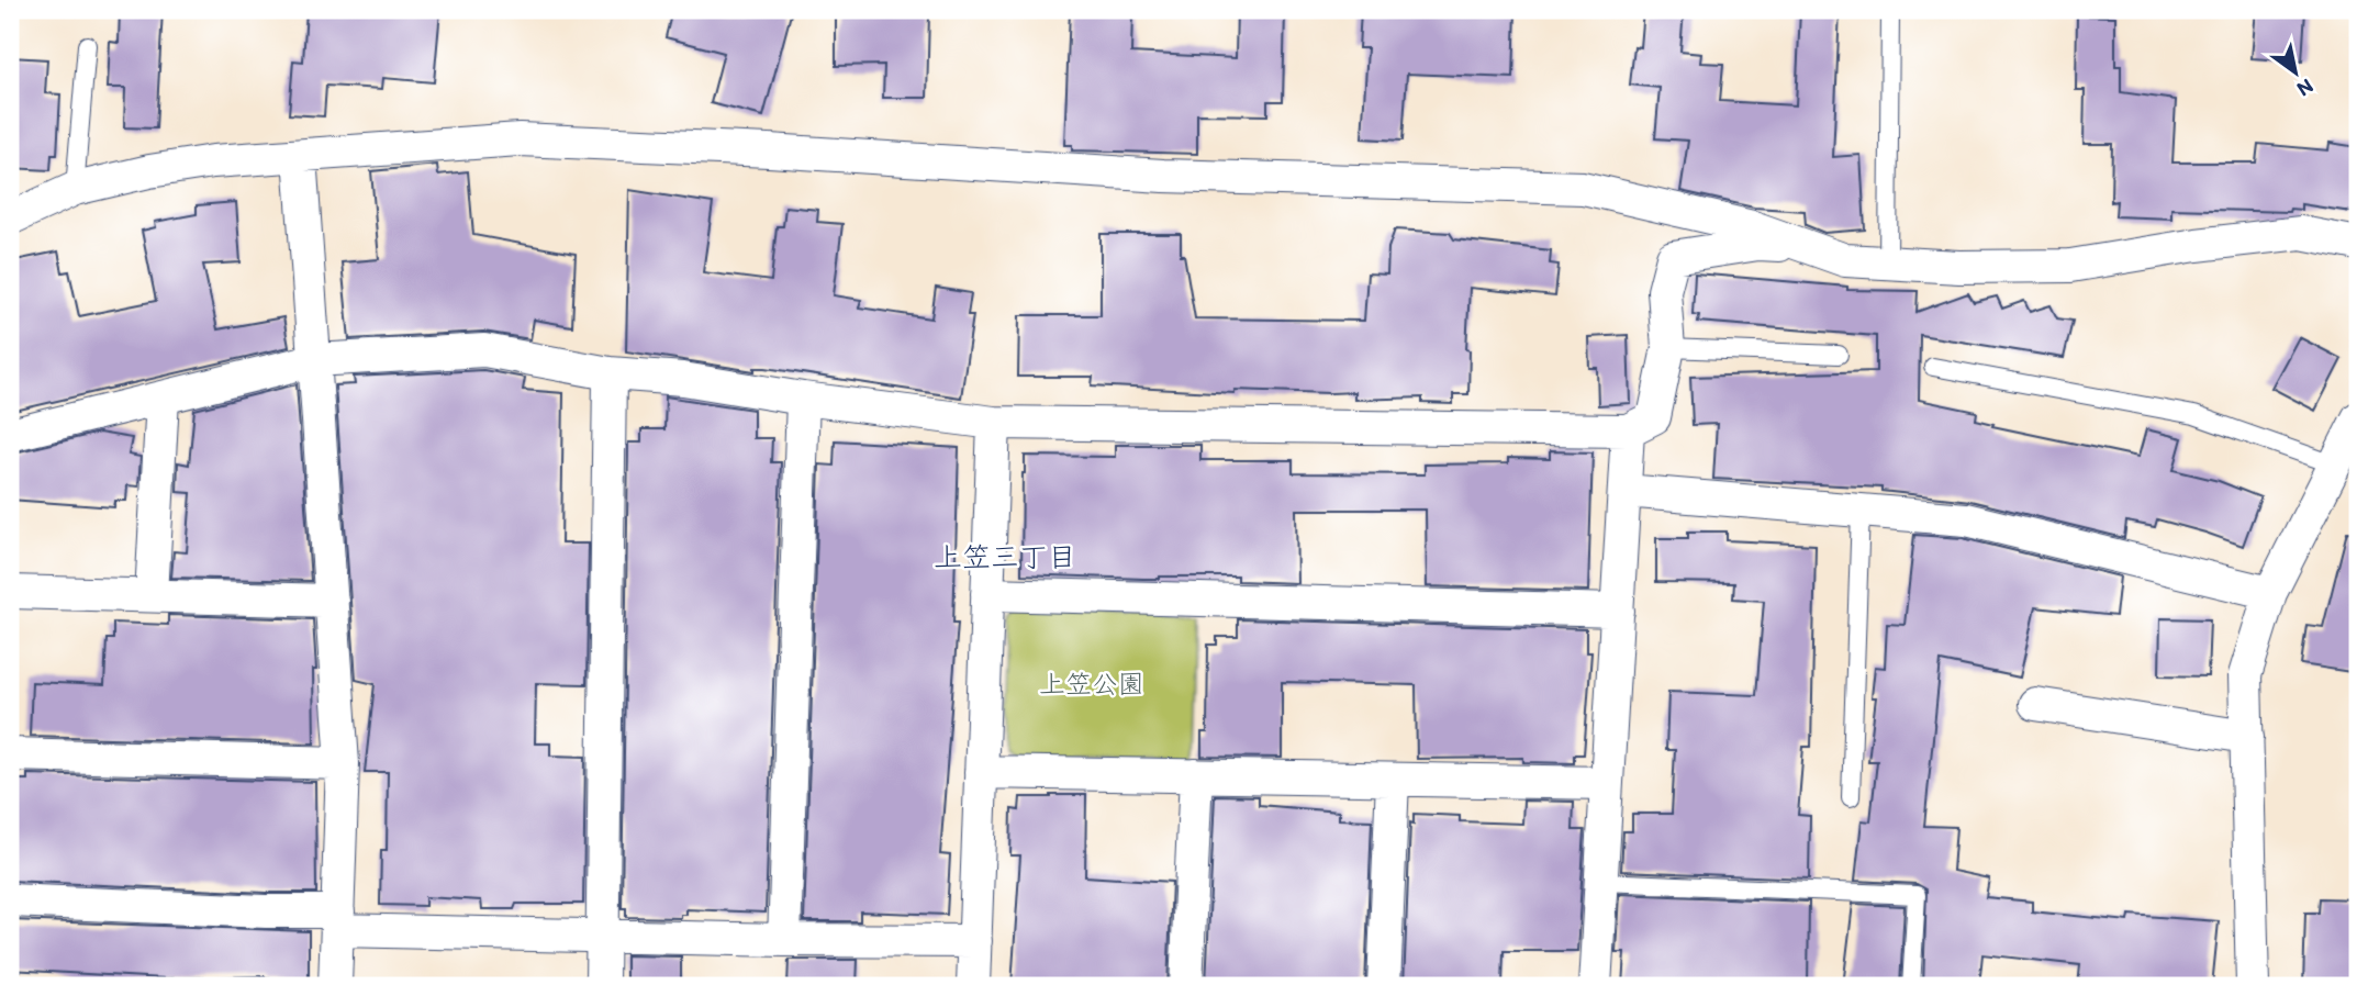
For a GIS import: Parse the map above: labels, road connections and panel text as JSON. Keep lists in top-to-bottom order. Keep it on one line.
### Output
{"districts":["上笠三丁目"],"parks":["上笠公園"],"north":"bottom right"}
